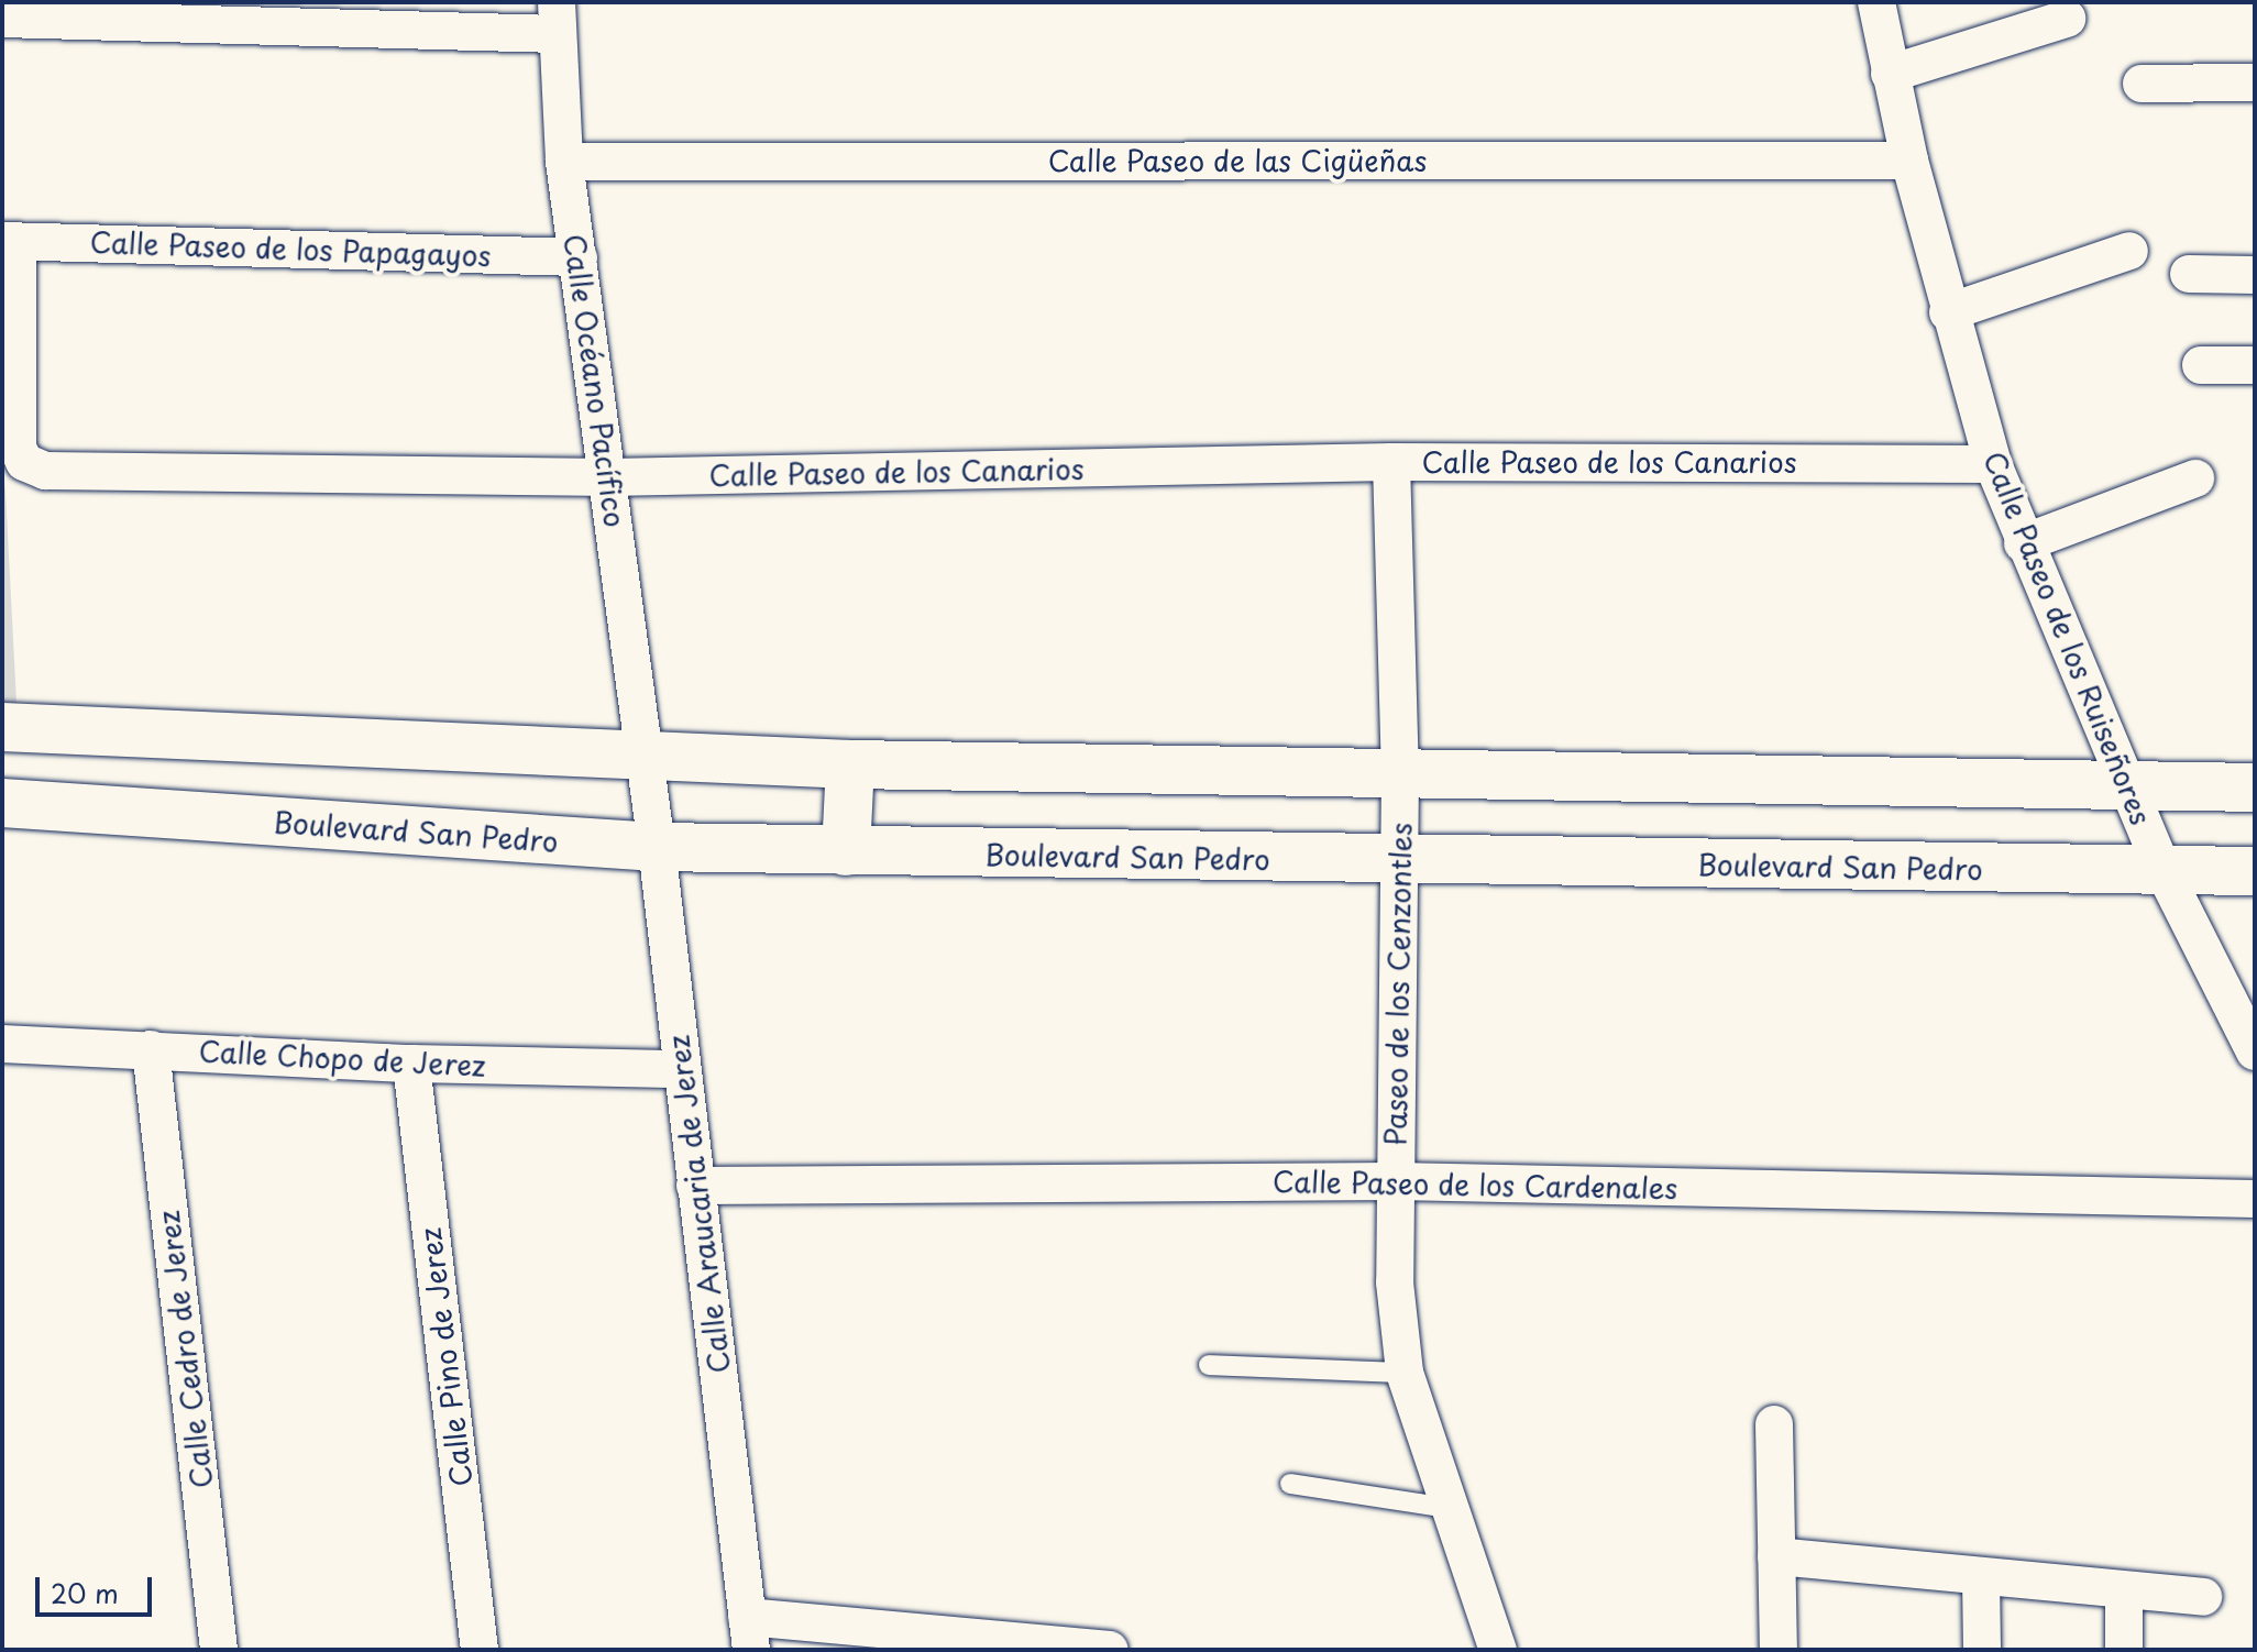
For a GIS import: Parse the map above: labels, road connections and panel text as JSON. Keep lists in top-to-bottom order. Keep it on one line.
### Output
{"streets":{"street":["Calle Paseo de las Cigüeñas","Calle Paseo de los Papagayos","Calle Océano Pacífico","Calle Paseo de los Canarios","Calle Paseo de los Ruiseñores","Boulevard San Pedro","Paseo de los Cenzontles","Calle Chopo de Jerez","Calle Paseo de los Cardenales","Calle Araucaria de Jerez","Calle Cedro de Jerez","Calle Pino de Jerez"]},"crossings":[["Calle Paseo de las Cigüeñas","Calle Océano Pacífico"],["Calle Paseo de las Cigüeñas","Calle Paseo de los Ruiseñores"],["Calle Paseo de los Papagayos","Calle Océano Pacífico"],["Calle Paseo de los Papagayos","Calle Paseo de los Canarios"],["Calle Océano Pacífico","Calle Paseo de los Canarios"],["Calle Océano Pacífico","Calle Araucaria de Jerez"],["Calle Paseo de los Canarios","Calle Paseo de los Ruiseñores"],["Calle Paseo de los Canarios","Paseo de los Cenzontles"],["Calle Paseo de los Ruiseñores","Boulevard San Pedro"],["Boulevard San Pedro","Paseo de los Cenzontles"],["Boulevard San Pedro","Calle Araucaria de Jerez"],["Paseo de los Cenzontles","Calle Paseo de los Cardenales"],["Calle Chopo de Jerez","Calle Araucaria de Jerez"],["Calle Chopo de Jerez","Calle Cedro de Jerez"],["Calle Chopo de Jerez","Calle Pino de Jerez"],["Calle Paseo de los Cardenales","Calle Araucaria de Jerez"]],"scale_bar":"20 m"}
